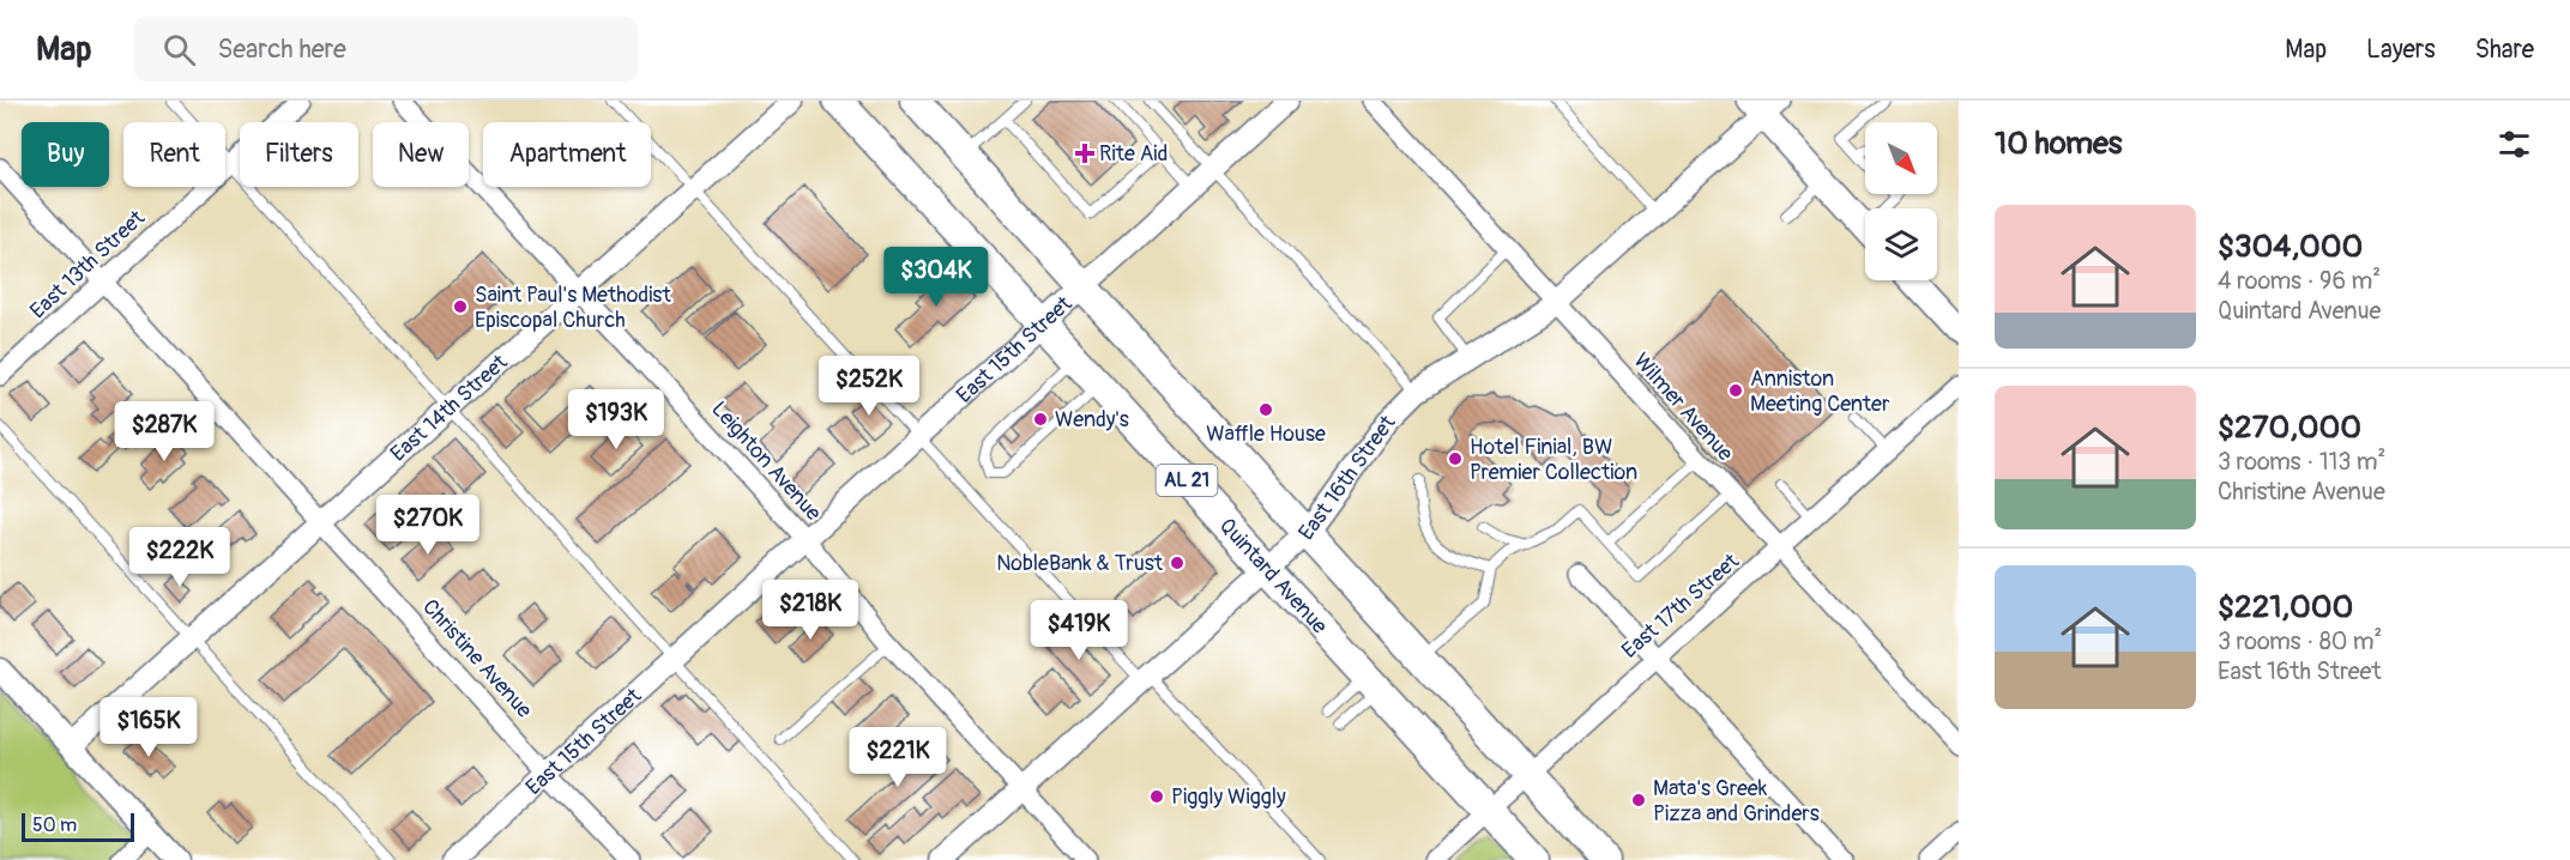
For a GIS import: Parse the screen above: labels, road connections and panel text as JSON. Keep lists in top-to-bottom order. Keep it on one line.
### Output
{"streets":{"highway":["AL 21","Quintard Avenue"],"street":["East 13th Street","East 15th Street","Wilmer Avenue","East 14th Street","Leighton Avenue","East 16th Street","East 17th Street","Christine Avenue"]},"crossings":[["East 13th Street","Christine Avenue"],["East 15th Street","Leighton Avenue"],["East 15th Street","AL 21"],["East 15th Street","Quintard Avenue"],["East 15th Street","Christine Avenue"],["Wilmer Avenue","East 16th Street"],["Wilmer Avenue","East 17th Street"],["East 14th Street","Leighton Avenue"],["East 14th Street","Christine Avenue"],["Leighton Avenue","East 16th Street"],["East 16th Street","AL 21"],["East 16th Street","Quintard Avenue"],["AL 21","East 17th Street"],["Quintard Avenue","East 17th Street"]],"places":{"health":["Rite Aid"],"other":["Saint Paul's Methodist Episcopal Church","Anniston Meeting Center","Waffle House","Wendy's","Hotel Finial, BW Premier Collection","NobleBank & Trust","Piggly Wiggly","Mata's Greek Pizza and Grinders"]},"scale_bar":"50 m","north":"bottom right","page":{"header":"Map","search":"Search here","nav":["Map","Layers","Share"],"heading":"10 homes","chip":["Buy","Rent","Filters","New","Apartment"],"list":[{"name":"$304,000","note":"4 rooms · 96 m² · Quintard Avenue"},{"name":"$270,000","note":"3 rooms · 113 m² · Christine Avenue"},{"name":"$221,000","note":"3 rooms · 80 m² · East 16th Street"}],"price":["$304K","$252K","$193K","$287K","$270K","$222K","$218K","$419K","$165K","$221K"],"scale":"50 m"}}
